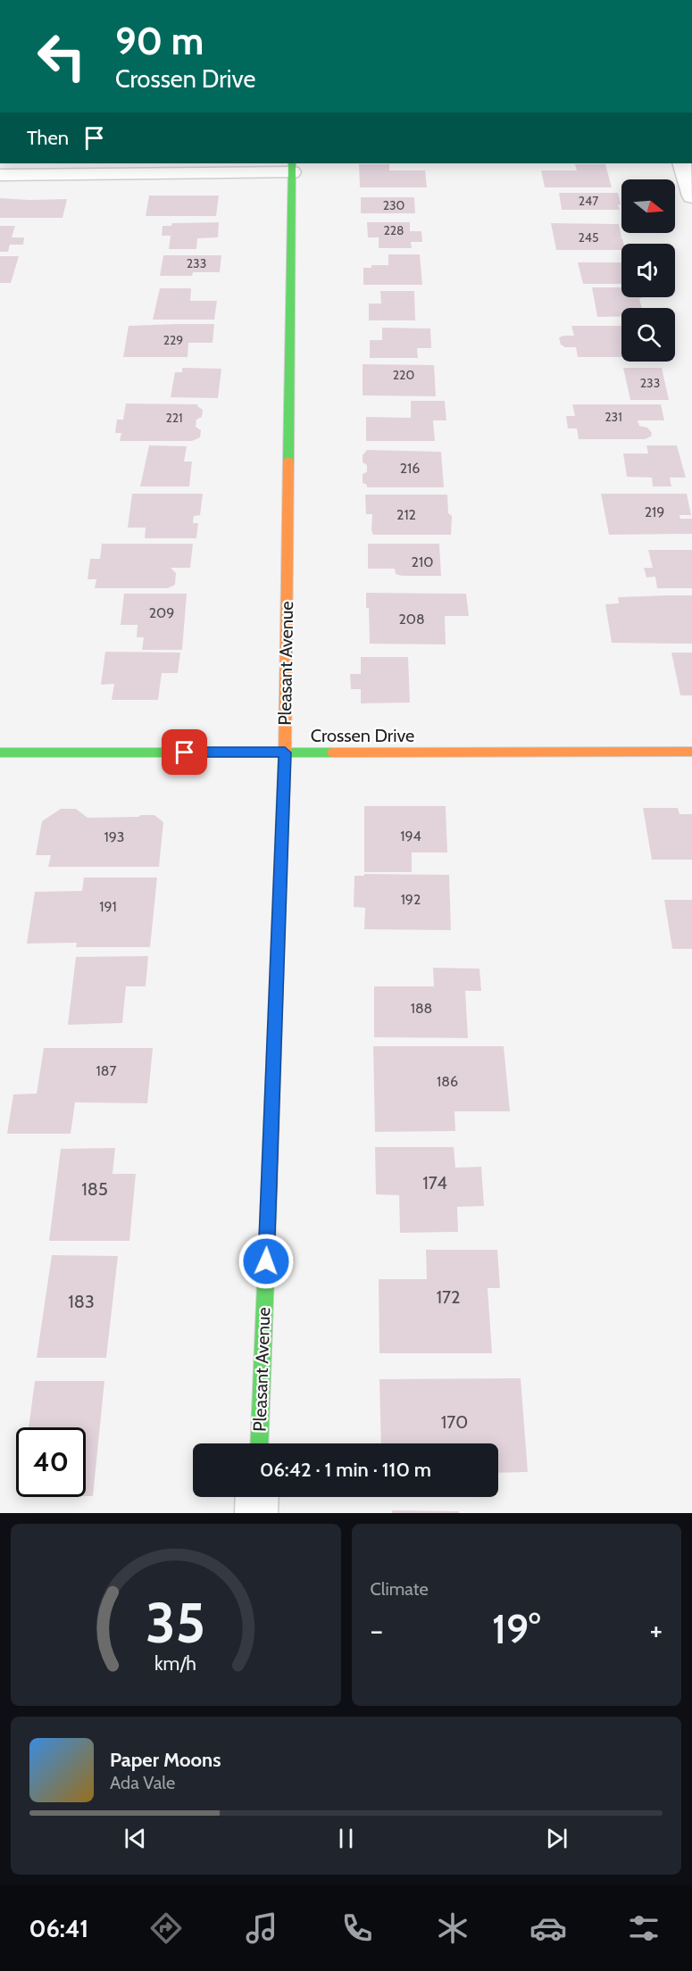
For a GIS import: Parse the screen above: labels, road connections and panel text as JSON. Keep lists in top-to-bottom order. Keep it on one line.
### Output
{"streets":{"street":["Pleasant Avenue","Crossen Drive"]},"crossings":[["Pleasant Avenue","Crossen Drive"]],"house_numbers":["247","230","228","245","233","229","220","233","231","221","216","219","212","210","209","208","194","193","192","191","188","187","186","174","185","172","183","170"],"north":"right","page":{"turn":["90 m","Crossen Drive"],"then":"Then","limit":"40","trip":"06:42 · 1 min · 110 m","tile":"Climate","heat":["−","19°","+"],"song":["Paper Moons","Ada Vale"],"tabs":"06:41","gauge":["35","km/h"]}}
